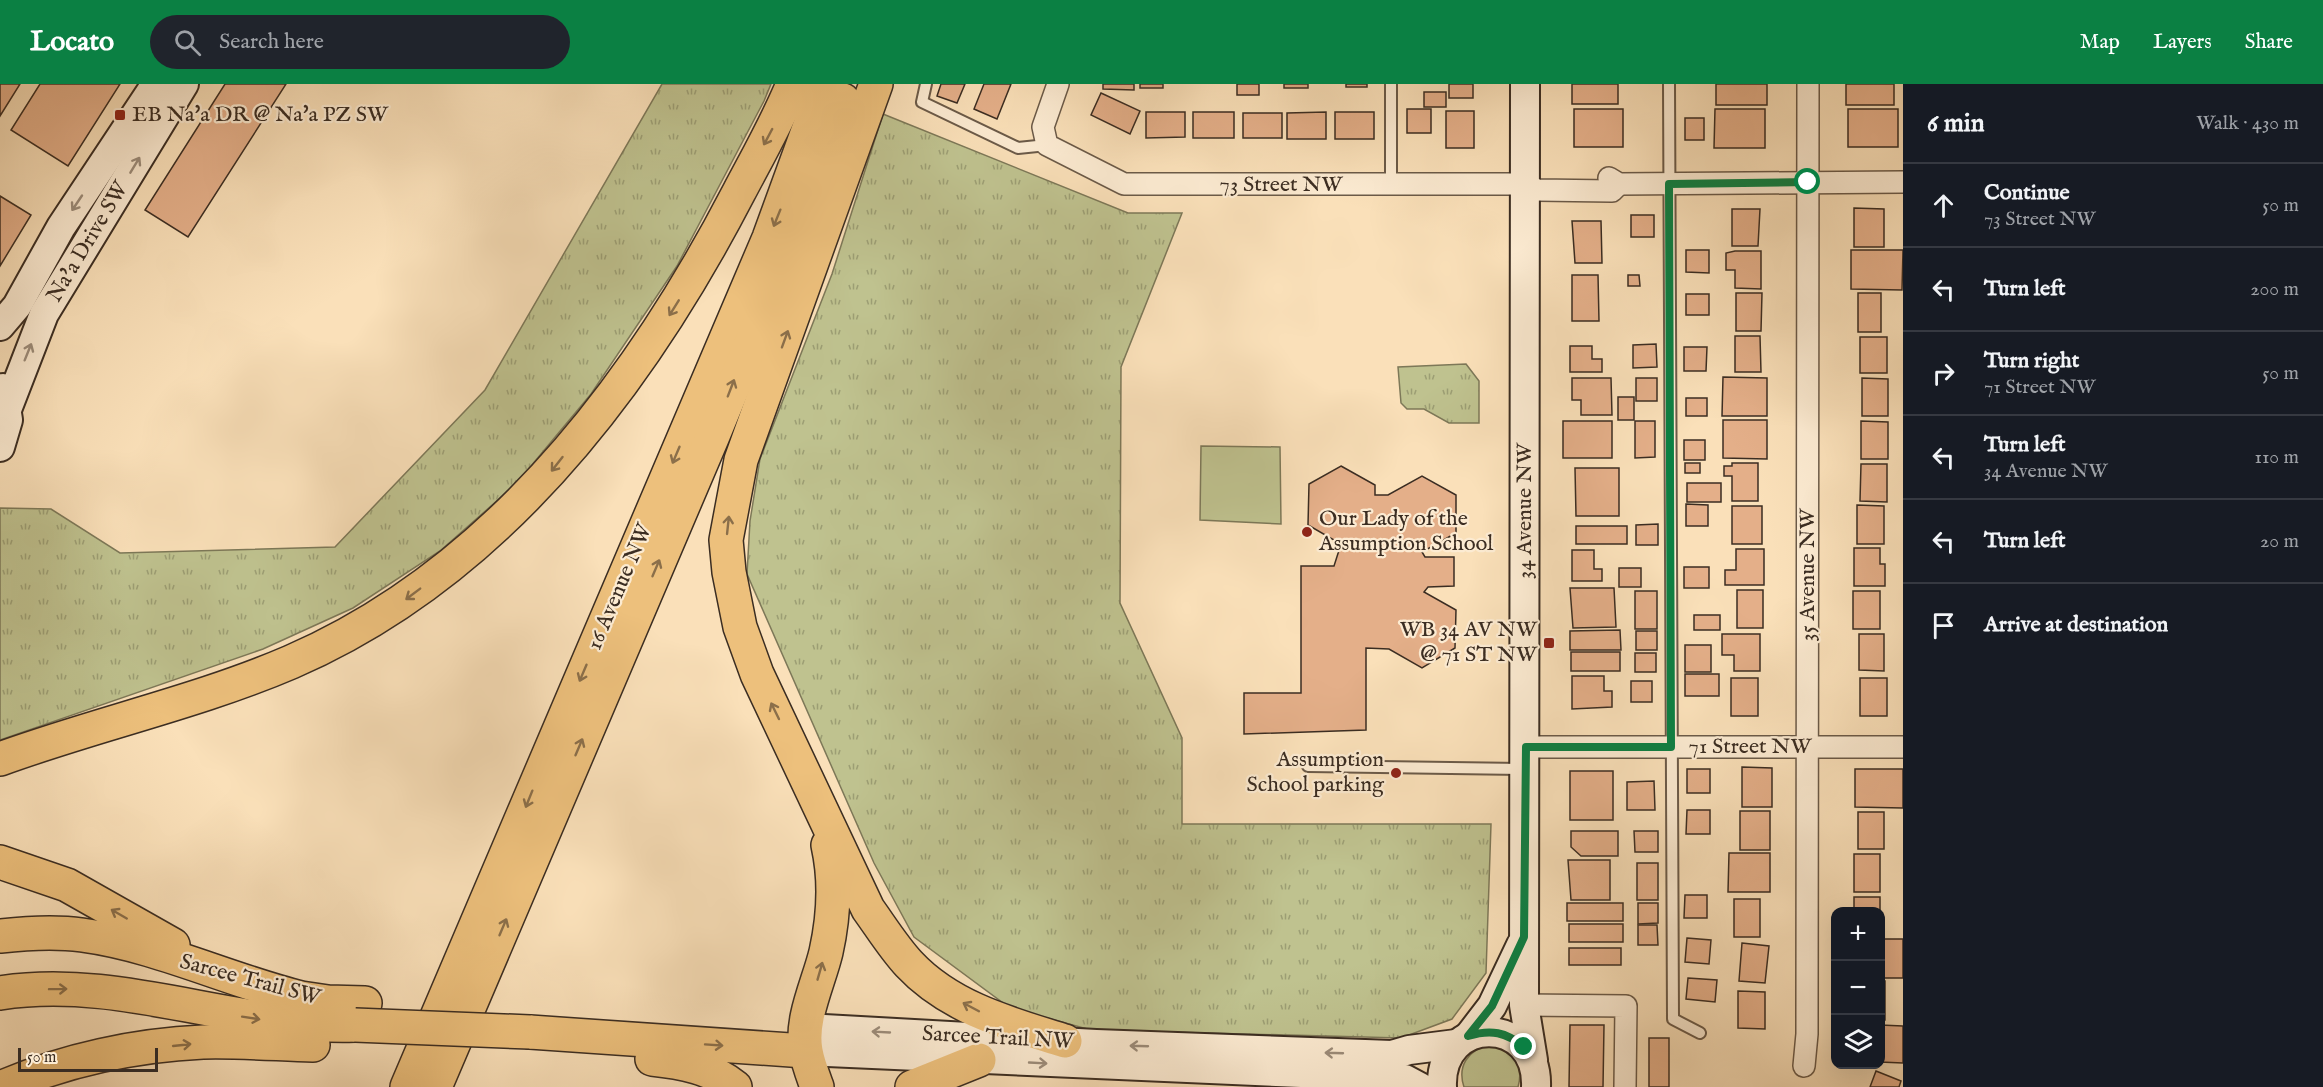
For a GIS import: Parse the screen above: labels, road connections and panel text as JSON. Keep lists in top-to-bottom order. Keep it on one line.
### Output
{"streets":{"highway":["16 Avenue NW","Sarcee Trail SW","Sarcee Trail NW"],"street":["73 Street NW","Na'a Drive SW","34 Avenue NW","35 Avenue NW","71 Street NW"]},"crossings":[["73 Street NW","34 Avenue NW"],["73 Street NW","35 Avenue NW"],["34 Avenue NW","71 Street NW"],["34 Avenue NW","Sarcee Trail NW"],["35 Avenue NW","71 Street NW"],["Sarcee Trail SW","Sarcee Trail NW"]],"places":{"transit":["EB Na'a DR @ Na'a PZ SW","WB 34 AV NW @ 71 ST NW"],"other":["Our Lady of the Assumption School","Assumption School parking"]},"scale_bar":"50 m","page":{"header":"Locato","search":"Search here","nav":["Map","Layers","Share"],"heading":["6 min","Walk · 430 m"],"list":[["Continue","73 Street NW","50 m"],["Turn left","200 m"],["Turn right","71 Street NW","50 m"],["Turn left","34 Avenue NW","110 m"],["Turn left","20 m"],"Arrive at destination"],"map_buttons":["+","−"],"scale":"50 m"}}
